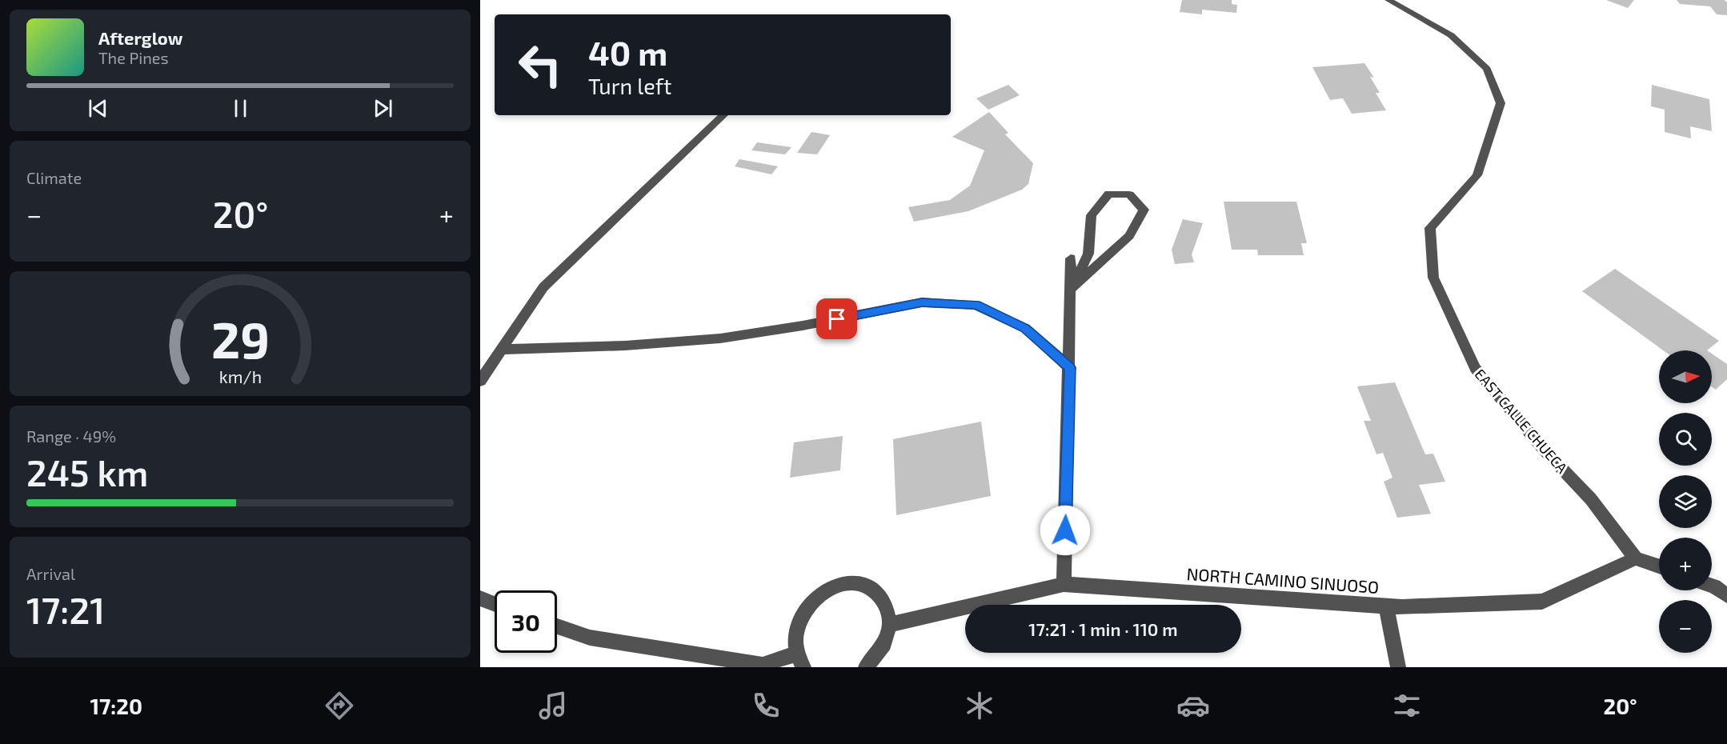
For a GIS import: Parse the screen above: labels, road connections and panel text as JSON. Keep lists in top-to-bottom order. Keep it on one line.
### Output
{"streets":{"street":["EAST CALLE CHUECA","NORTH CAMINO SINUOSO"]},"crossings":[["EAST CALLE CHUECA","NORTH CAMINO SINUOSO"]],"north":"right","page":{"turn":["40 m","Turn left"],"song":["Afterglow","The Pines"],"tile":["Climate",["Range · 49%","245 km"],["Arrival","17:21"]],"heat":["−","20°","+"],"map_buttons":["+","−"],"limit":"30","trip":"17:21 · 1 min · 110 m","tabs":["17:20","20°"],"gauge":["29","km/h"]}}
